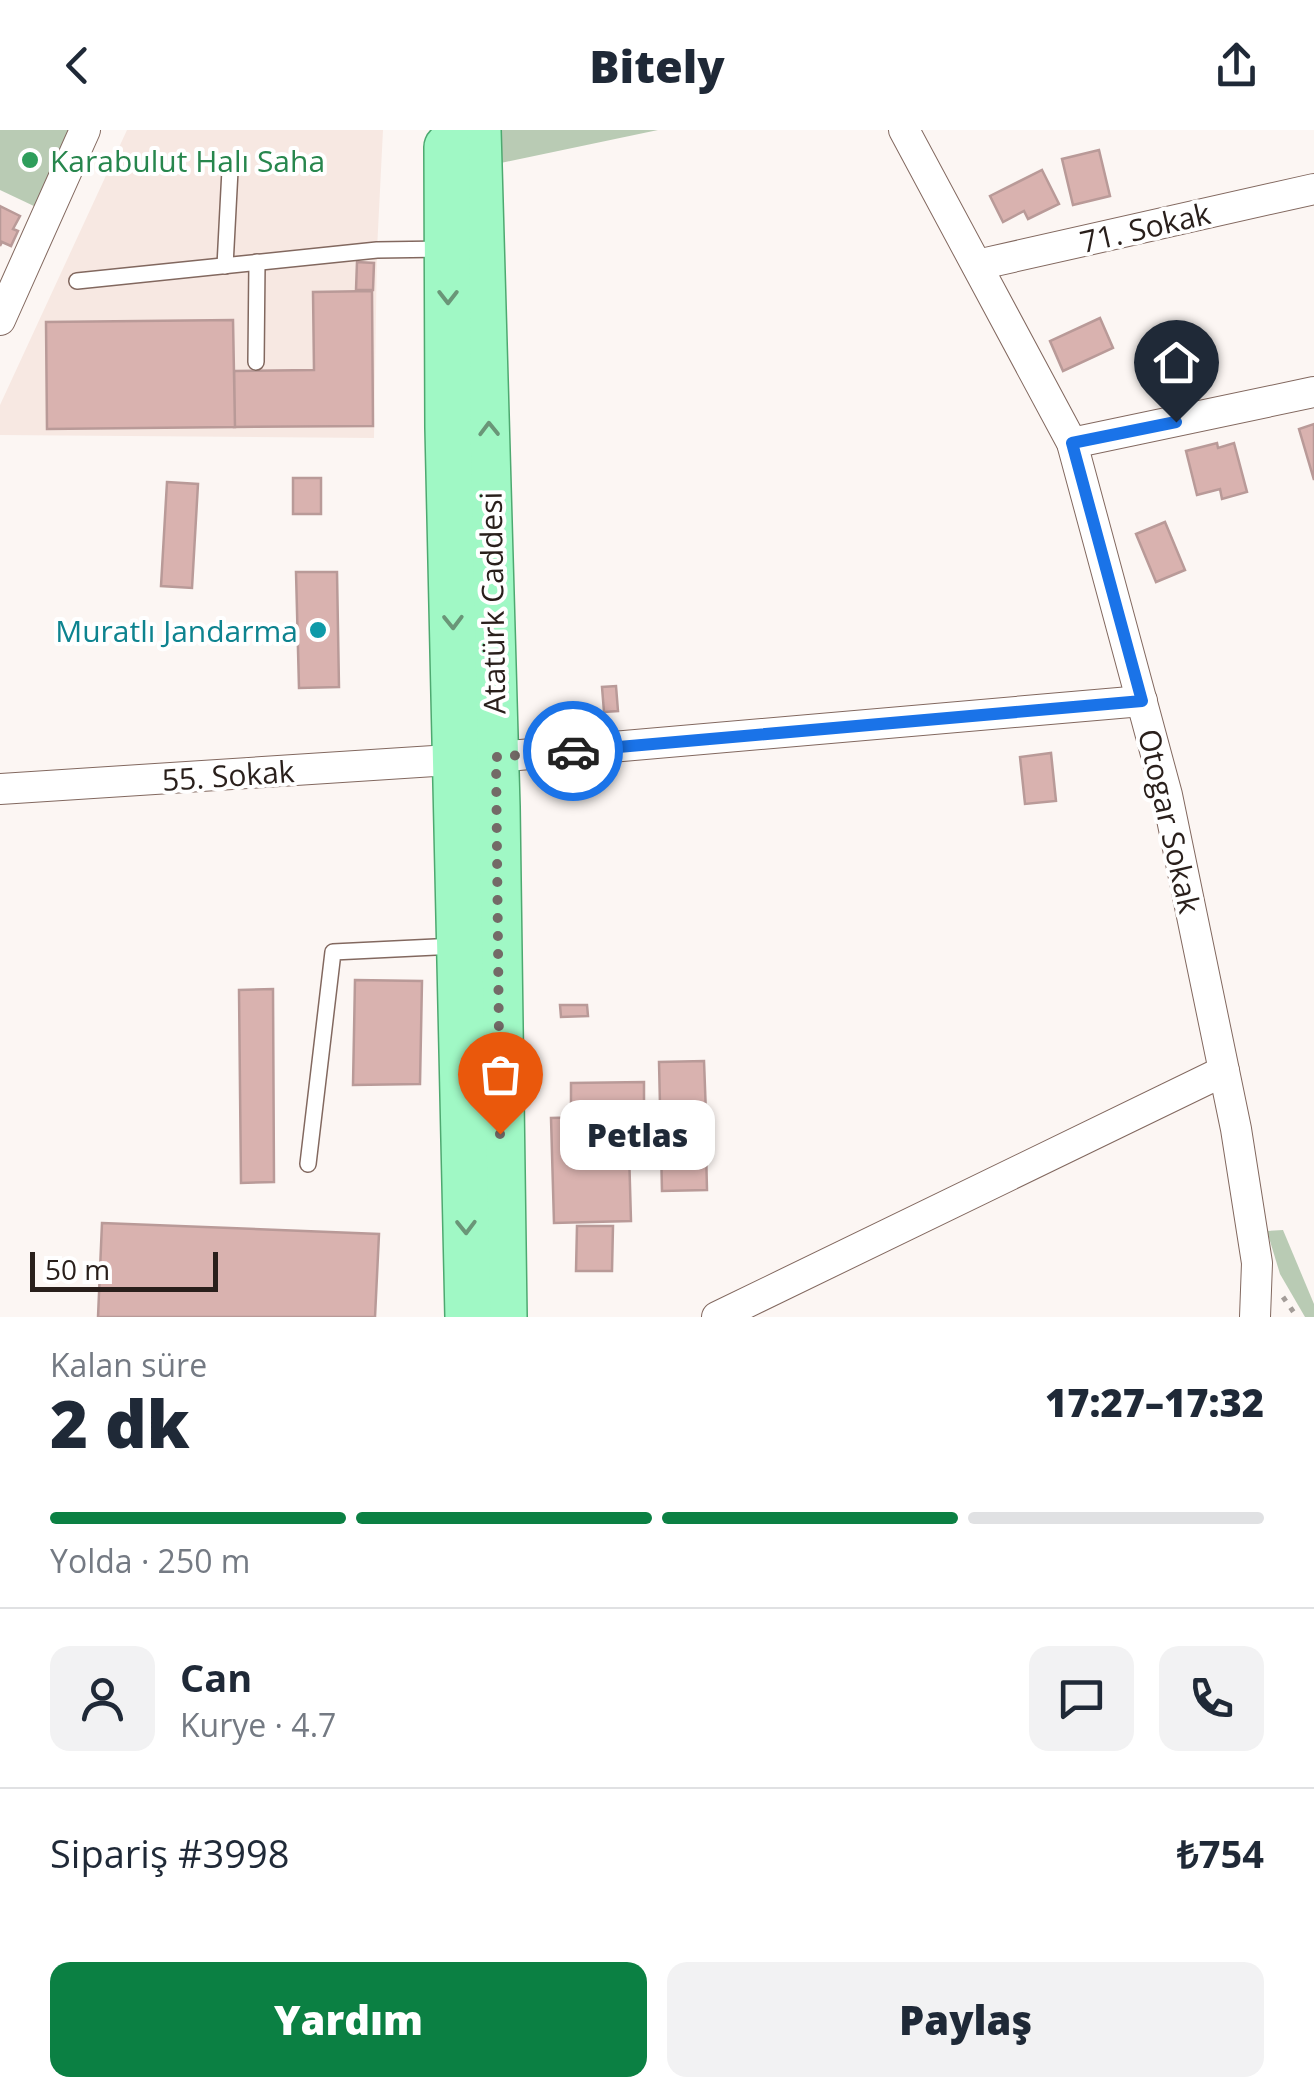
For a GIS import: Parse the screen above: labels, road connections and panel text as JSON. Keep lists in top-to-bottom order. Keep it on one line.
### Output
{"streets":{"main road":["Atatürk Caddesi"],"street":["71. Sokak","55. Sokak","Otogar Sokak"]},"crossings":[["71. Sokak","Otogar Sokak"],["Atatürk Caddesi","55. Sokak"],["55. Sokak","Otogar Sokak"]],"places":["Karabulut Halı Saha","Muratlı Jandarma","Petlas"],"scale_bar":"50 m","page":{"header":"Bitely","bubble":"Petlas","scale":"50 m","heading":["2 dk","Kalan süre","17:27–17:32"],"panel":["Can","Kurye · 4.7","Sipariş #3998","₺754"],"bar":"Yolda · 250 m","buttons":["Yardım","Paylaş"]}}
